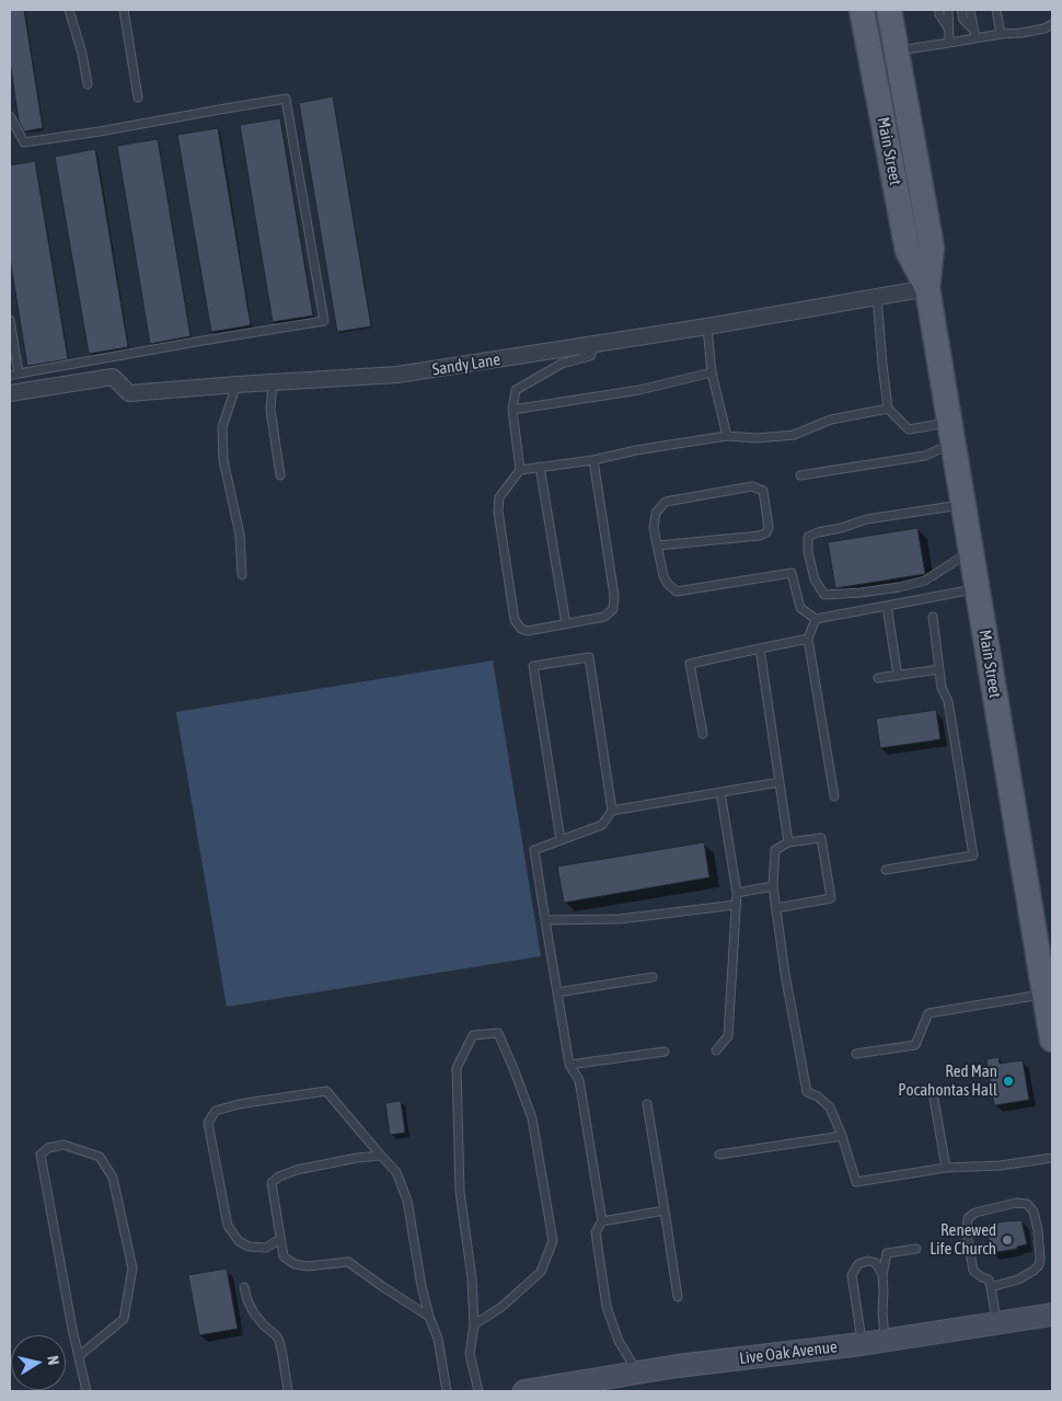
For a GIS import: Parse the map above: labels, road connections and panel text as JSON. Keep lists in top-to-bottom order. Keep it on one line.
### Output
{"streets":{"main road":["Main Street"],"street":["Sandy Lane","Live Oak Avenue"]},"crossings":[["Main Street","Sandy Lane"]],"places":["Red Man Pocahontas Hall","Renewed Life Church"],"north":"right"}
